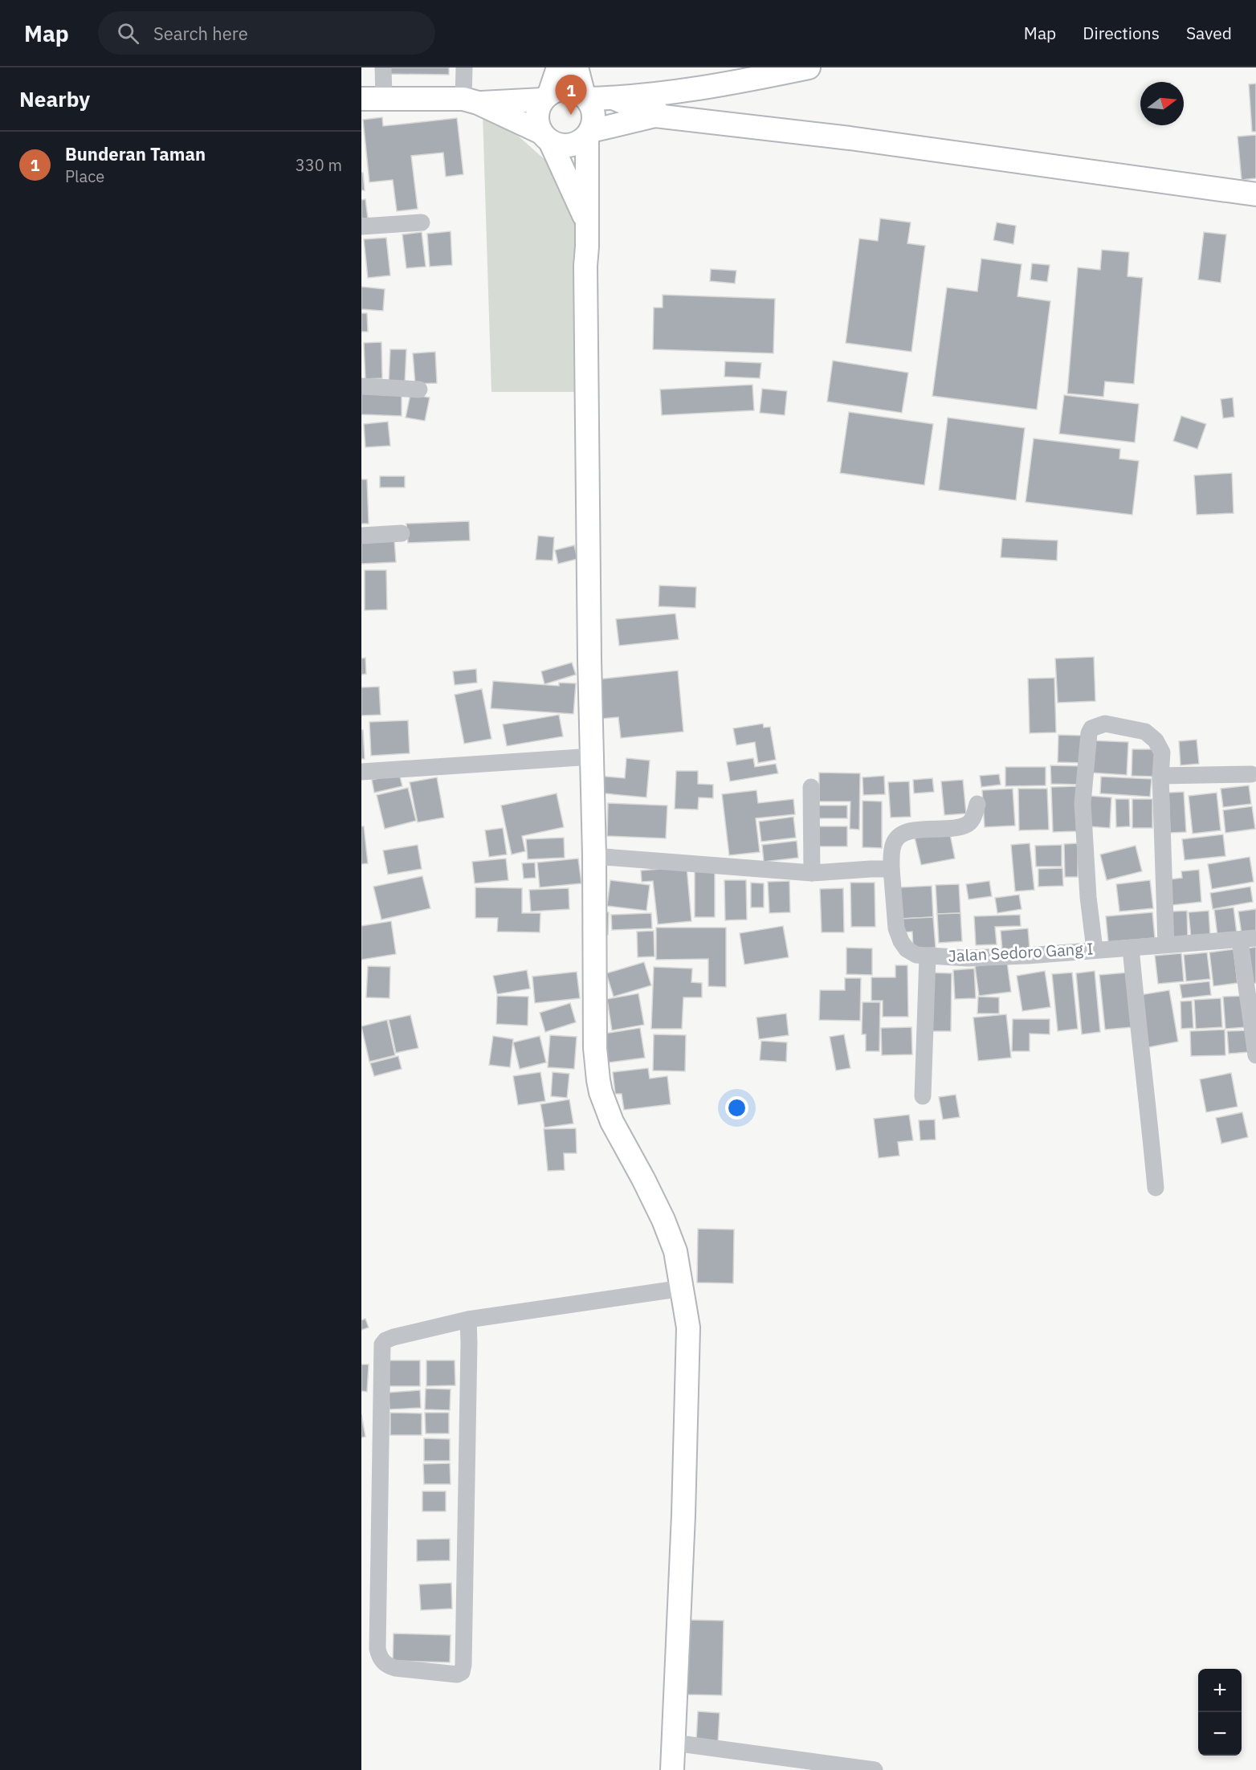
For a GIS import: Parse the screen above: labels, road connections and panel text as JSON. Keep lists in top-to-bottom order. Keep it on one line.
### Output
{"streets":{"street":["Jalan Sedoro Gang I"]},"north":"right","page":{"header":"Map","search":"Search here","nav":["Map","Directions","Saved"],"heading":"Nearby","pins":"1","list":[{"mark":"1","name":"Bunderan Taman","note":"Place","value":"330 m"}],"map_buttons":["+","−"]}}
